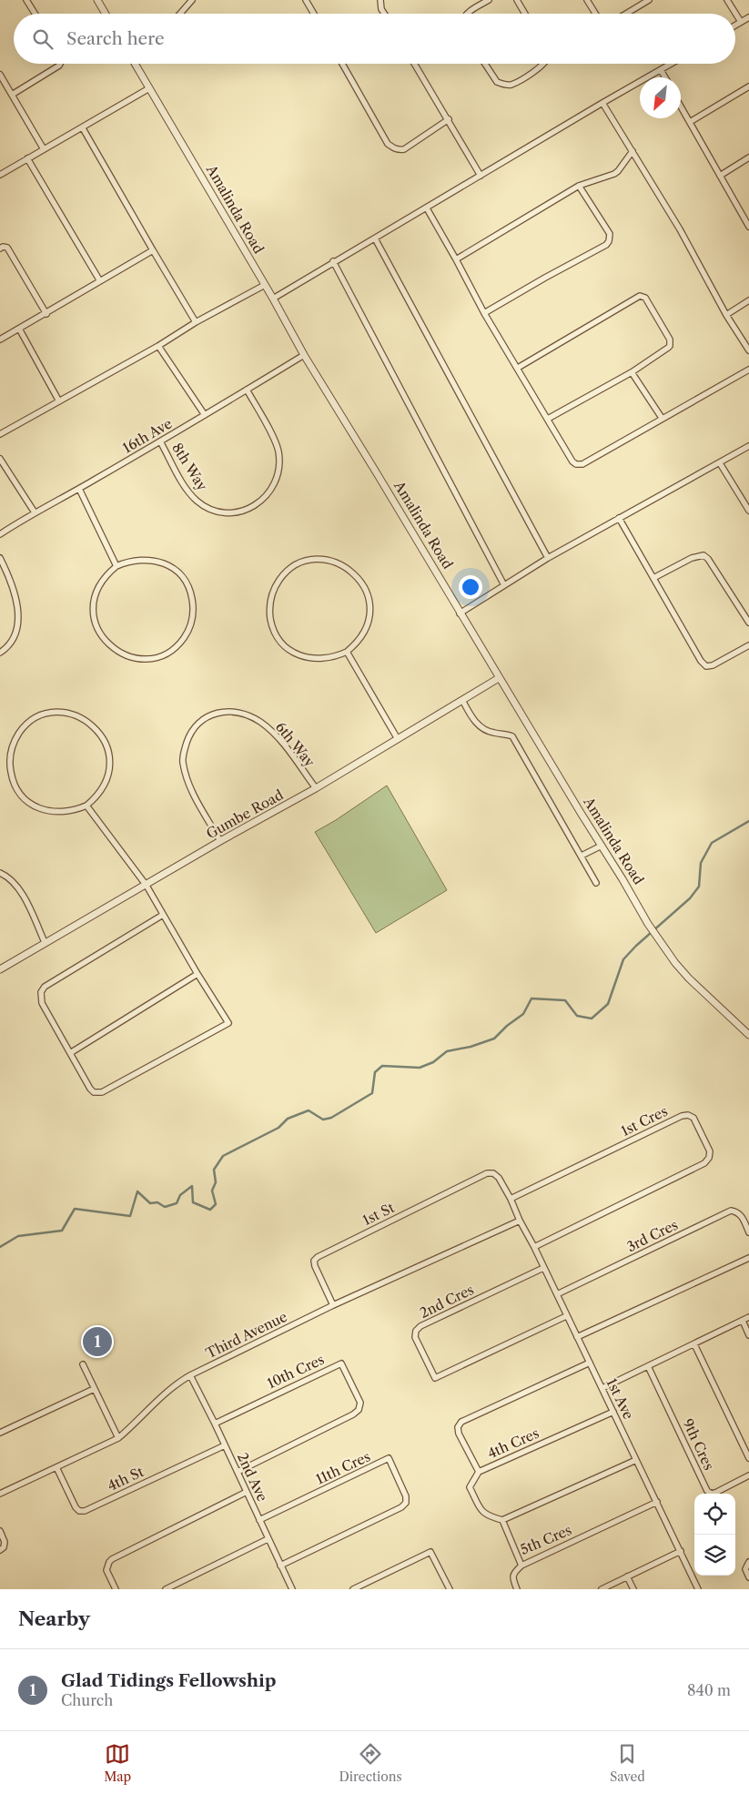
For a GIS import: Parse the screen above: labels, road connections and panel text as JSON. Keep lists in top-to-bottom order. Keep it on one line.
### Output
{"streets":{"street":["Amalinda Road","16th Ave","8th Way","6th Way","Gumbe Road","1st Cres","1st St","3rd Cres","2nd Cres","Third Avenue","10th Cres","1st Ave","4th Cres","9th Cres","11th Cres","2nd Ave","4th St","5th Cres"]},"crossings":[["Amalinda Road","16th Ave"],["Amalinda Road","Gumbe Road"],["16th Ave","8th Way"],["6th Way","Gumbe Road"],["1st Cres","1st Ave"],["1st St","Third Avenue"],["1st St","1st Ave"],["3rd Cres","1st Ave"],["2nd Cres","1st Ave"],["Third Avenue","1st Ave"],["Third Avenue","2nd Ave"],["Third Avenue","4th St"],["10th Cres","2nd Ave"],["1st Ave","4th Cres"],["1st Ave","5th Cres"],["11th Cres","2nd Ave"],["2nd Ave","4th St"]],"north":"bottom left","page":{"search":"Search here","pins":"1","heading":"Nearby","list":[{"mark":"1","name":"Glad Tidings Fellowship","note":"Church","value":"840 m"}],"nav":["Map","Directions","Saved"]}}
